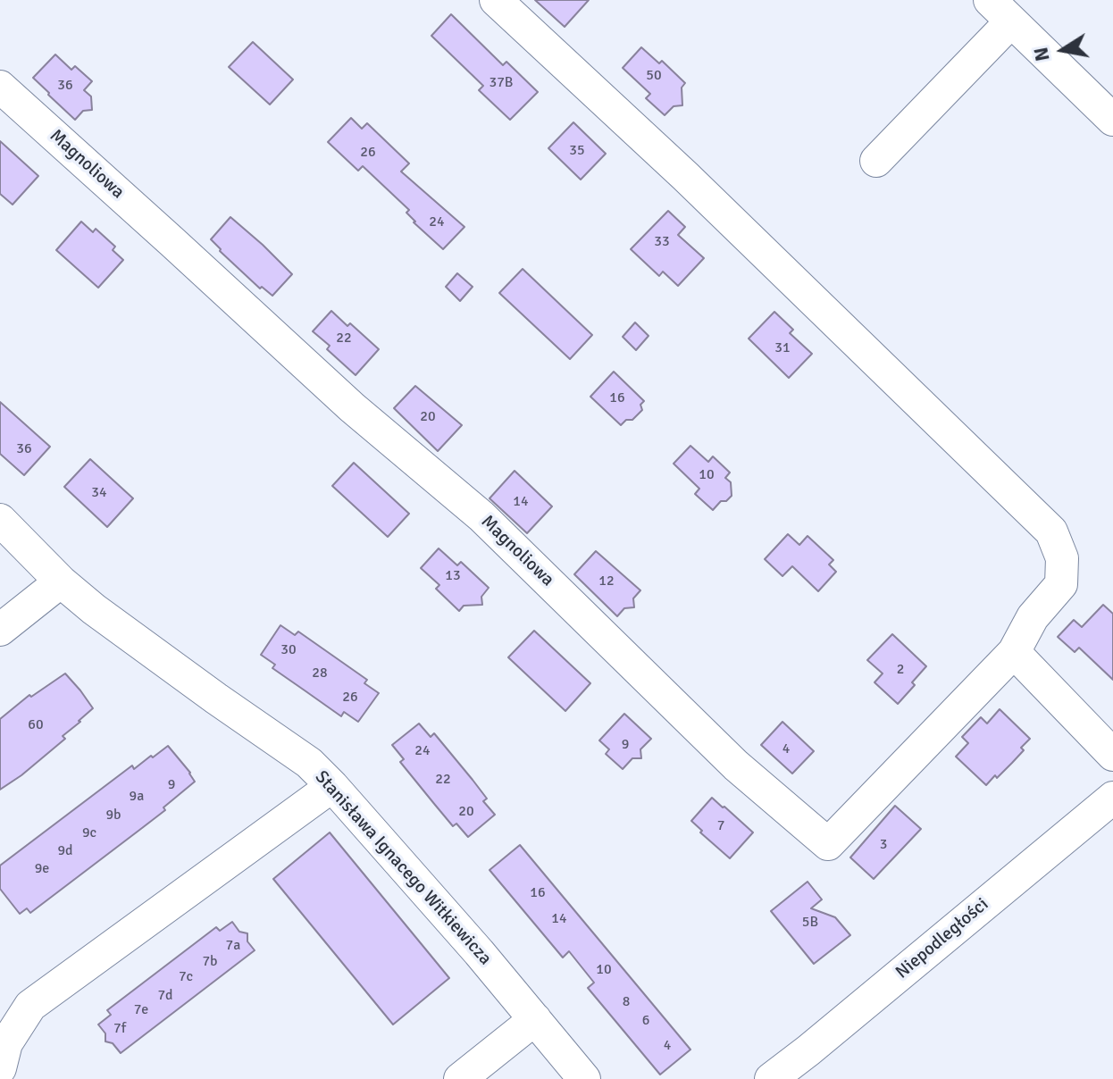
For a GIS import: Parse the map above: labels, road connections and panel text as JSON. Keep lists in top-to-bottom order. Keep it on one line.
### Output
{"streets":{"street":["Magnoliowa","Stanisława Ignacego Witkiewicza","Niepodległości"]},"house_numbers":["50","37B","36","35","26","24","33","22","31","16","20","36","10","34","14","13","12","30","2","28","26","60","9","4","24","22","9","9a","20","9b","7","9c","3","9d","9e","16","14","5B","7a","7b","10","7c","7d","8","7e","6","7f","4"],"north":"left"}
